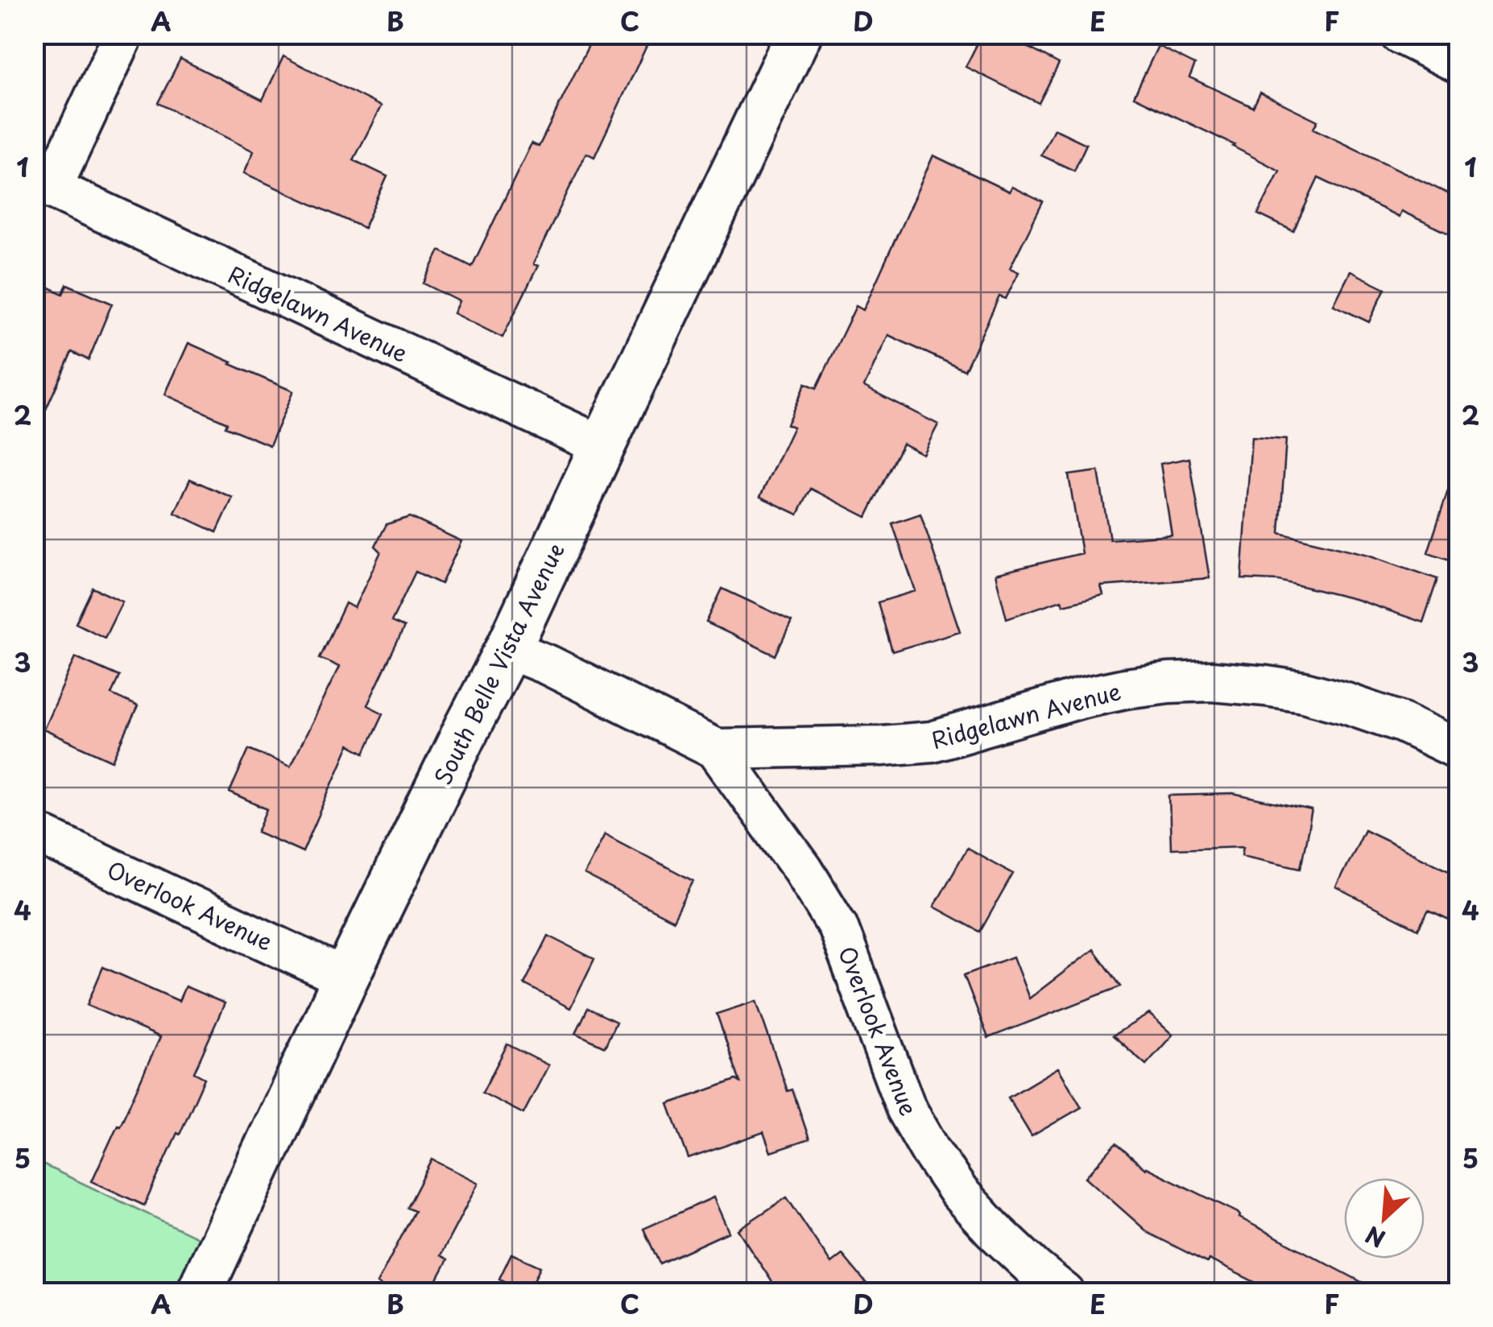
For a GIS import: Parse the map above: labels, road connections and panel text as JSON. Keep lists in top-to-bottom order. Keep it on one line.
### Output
{"streets":{"street":["Ridgelawn Avenue","South Belle Vista Avenue","Overlook Avenue"]},"crossings":[["Ridgelawn Avenue","South Belle Vista Avenue"],["Ridgelawn Avenue","Overlook Avenue"],["South Belle Vista Avenue","Overlook Avenue"]],"north":"bottom left","grid":{"columns":["A","B","C","D","E","F"],"rows":["1","2","3","4","5"]}}
